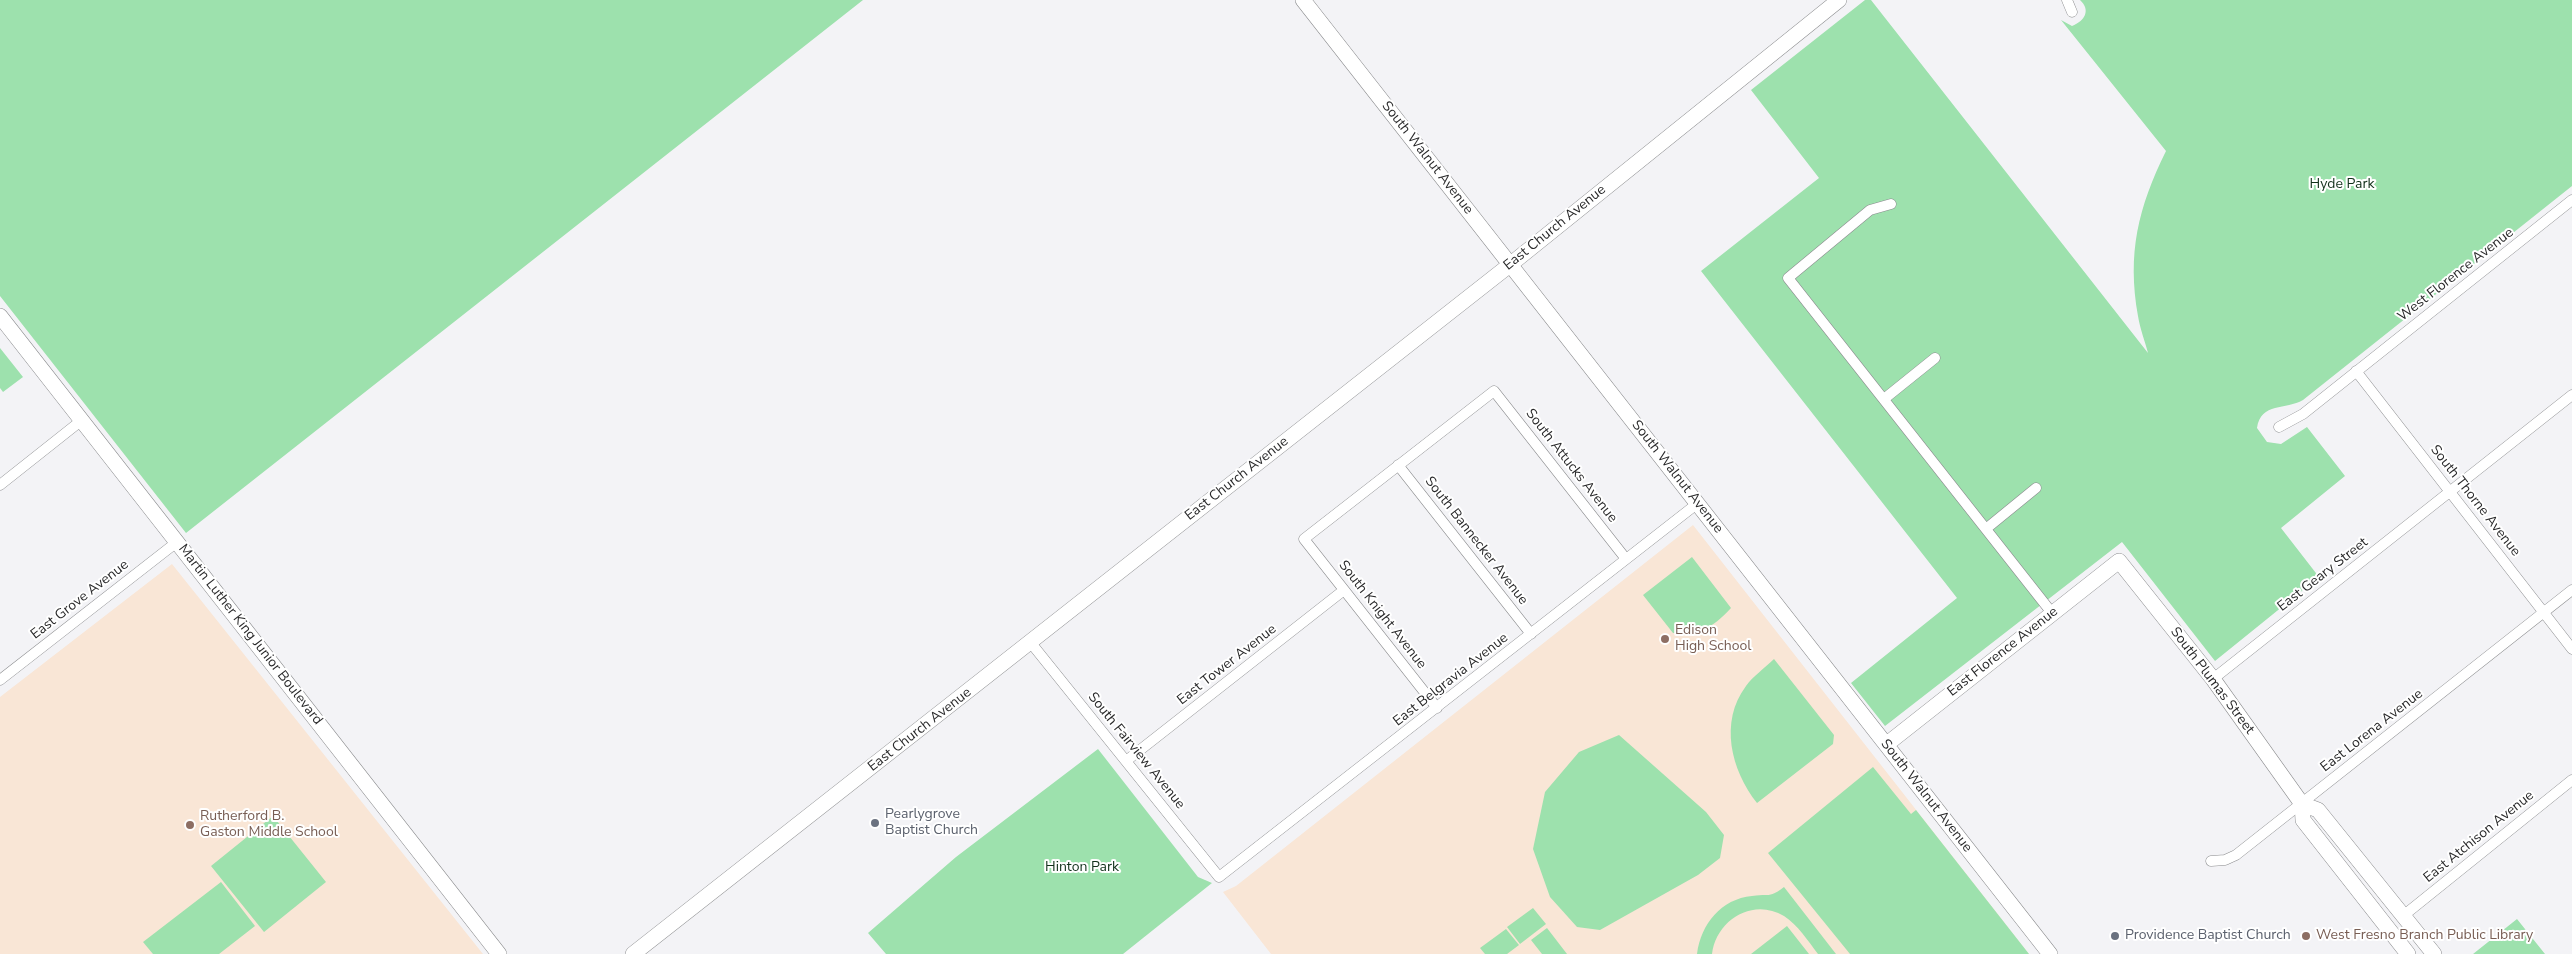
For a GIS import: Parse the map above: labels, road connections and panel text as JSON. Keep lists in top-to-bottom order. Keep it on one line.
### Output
{"streets":{"street":["South Walnut Avenue","East Church Avenue","West Florence Avenue","South Attucks Avenue","South Thorne Avenue","South Bannecker Avenue","East Geary Street","East Grove Avenue","South Knight Avenue","Martin Luther King Junior Boulevard","East Florence Avenue","East Tower Avenue","East Belgravia Avenue","South Plumas Street","East Lorena Avenue","South Fairview Avenue","East Atchison Avenue"]},"crossings":[["South Walnut Avenue","East Church Avenue"],["South Walnut Avenue","East Florence Avenue"],["South Walnut Avenue","East Belgravia Avenue"],["East Church Avenue","South Fairview Avenue"],["West Florence Avenue","South Thorne Avenue"],["South Attucks Avenue","South Bannecker Avenue"],["South Attucks Avenue","South Knight Avenue"],["South Attucks Avenue","East Belgravia Avenue"],["South Thorne Avenue","East Geary Street"],["South Thorne Avenue","East Lorena Avenue"],["South Bannecker Avenue","South Knight Avenue"],["South Bannecker Avenue","East Belgravia Avenue"],["East Geary Street","South Plumas Street"],["East Grove Avenue","Martin Luther King Junior Boulevard"],["South Knight Avenue","East Tower Avenue"],["South Knight Avenue","East Belgravia Avenue"],["East Florence Avenue","South Plumas Street"],["East Tower Avenue","South Fairview Avenue"],["East Belgravia Avenue","South Fairview Avenue"],["South Plumas Street","East Lorena Avenue"],["South Plumas Street","East Atchison Avenue"]],"parks":["Hyde Park","Hinton Park"],"places":["Edison High School","Pearlygrove Baptist Church","Rutherford B. Gaston Middle School","Providence Baptist Church","West Fresno Branch Public Library"]}
